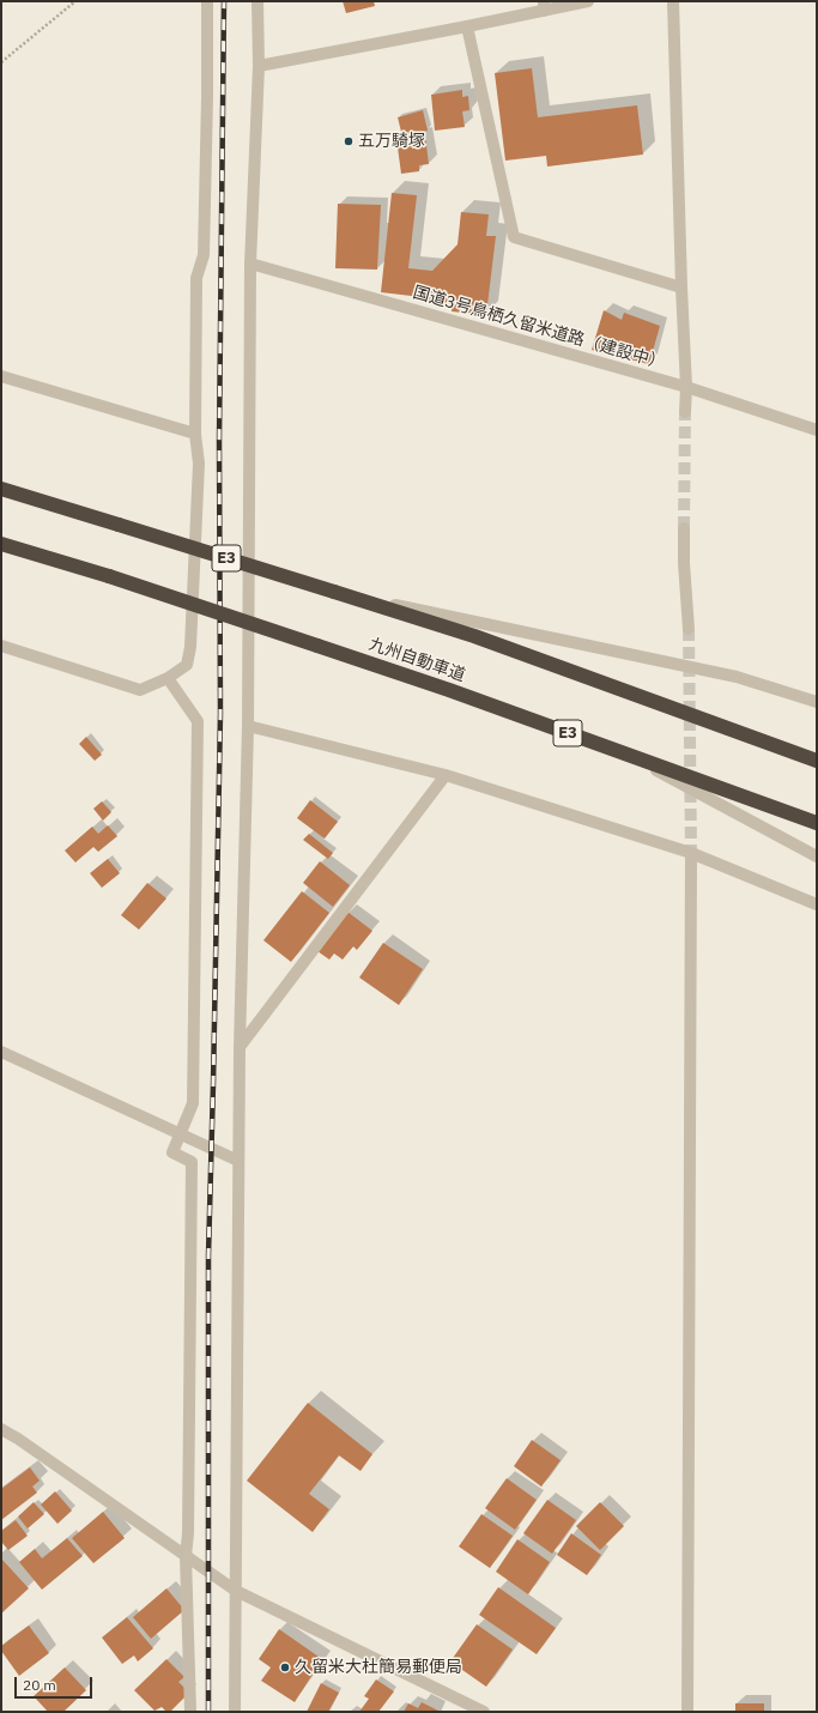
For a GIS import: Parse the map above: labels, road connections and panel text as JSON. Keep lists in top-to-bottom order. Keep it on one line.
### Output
{"streets":{"highway":["E3","九州自動車道"],"street":["国道3号鳥栖久留米道路（建設中）"]},"places":["五万騎塚","久留米大杜簡易郵便局"],"scale_bar":"20 m"}
